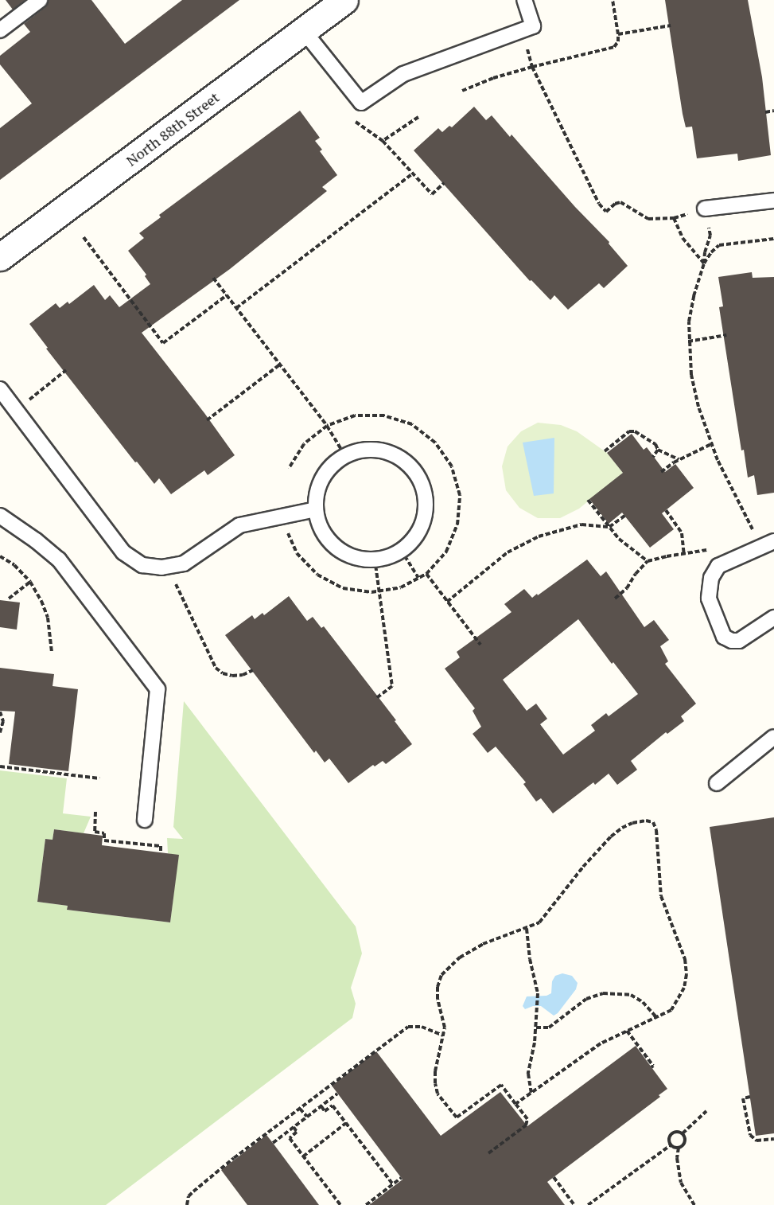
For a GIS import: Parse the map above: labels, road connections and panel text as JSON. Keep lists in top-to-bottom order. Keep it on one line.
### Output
{"streets":{"street":["North 88th Street"]}}
